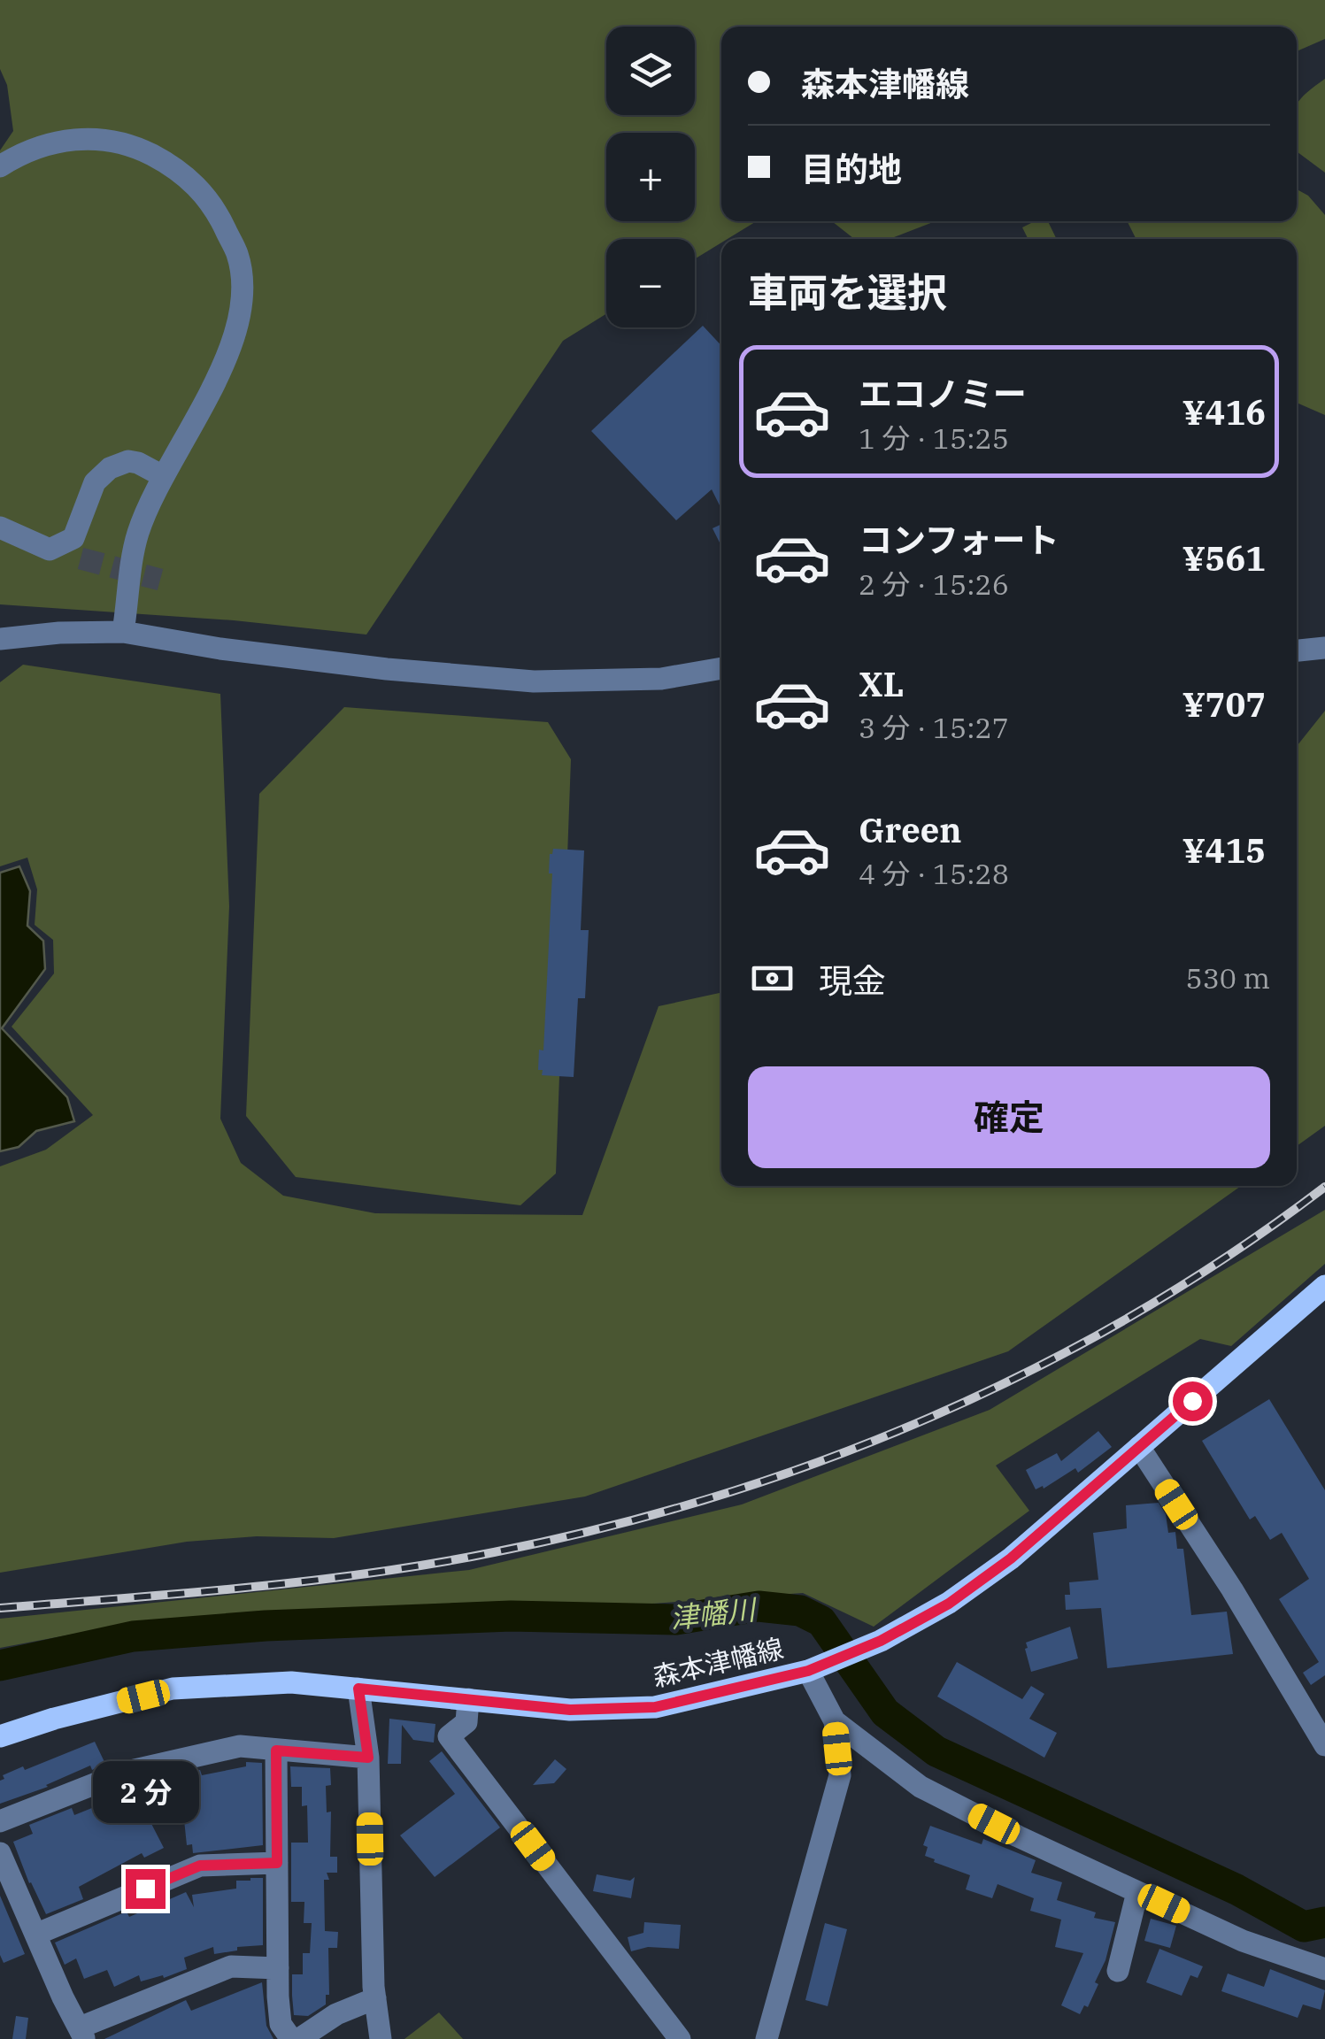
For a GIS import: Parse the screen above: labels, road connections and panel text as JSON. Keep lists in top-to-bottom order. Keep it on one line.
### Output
{"streets":{"main road":["森本津幡線"]},"water":["津幡川"],"page":{"map_buttons":["+","−"],"banner":["森本津幡線","目的地"],"heading":"車両を選択","list":[{"name":"エコノミー","note":"1 分 · 15:25","value":"¥416"},{"name":"コンフォート","note":"2 分 · 15:26","value":"¥561"},{"name":"XL","note":"3 分 · 15:27","value":"¥707"},{"name":"Green","note":"4 分 · 15:28","value":"¥415"}],"pay":["現金","530 m"],"buttons":"確定","bubble":"2 分"}}
